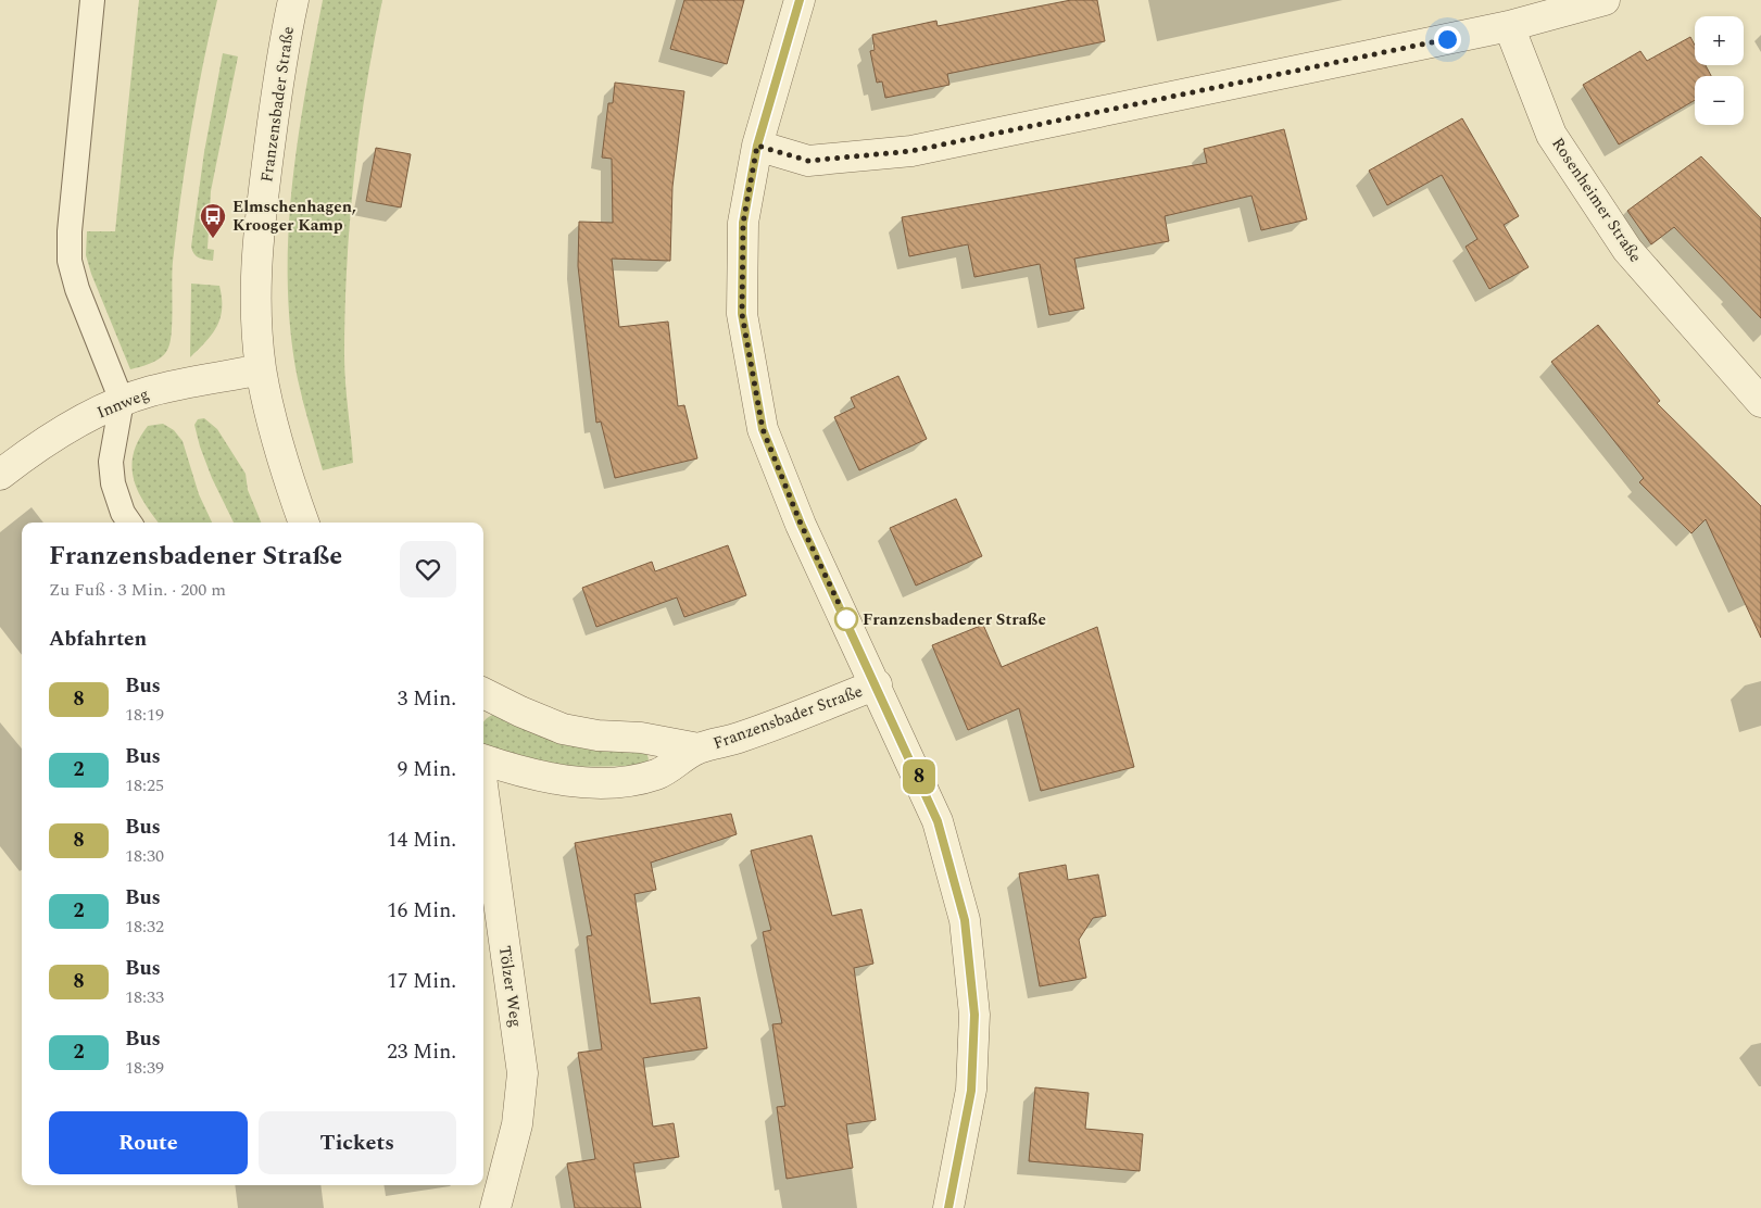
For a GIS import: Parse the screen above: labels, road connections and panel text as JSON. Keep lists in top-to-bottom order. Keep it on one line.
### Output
{"streets":{"street":["Franzensbader Straße","Rosenheimer Straße","Innweg","Tölzer Weg"]},"crossings":[["Franzensbader Straße","Innweg"]],"places":{"bus stop":["Elmschenhagen, Krooger Kamp"],"other":["Franzensbadener Straße"]},"lines":["bus line 8"],"page":{"on_map":"8","map_buttons":["+","−"],"heading":[["Franzensbadener Straße","Zu Fuß · 3 Min. · 200 m"],"Abfahrten"],"list":[{"mark":"8","name":"Bus","note":"18:19","value":"3 Min."},{"mark":"2","name":"Bus","note":"18:25","value":"9 Min."},{"mark":"8","name":"Bus","note":"18:30","value":"14 Min."},{"mark":"2","name":"Bus","note":"18:32","value":"16 Min."},{"mark":"8","name":"Bus","note":"18:33","value":"17 Min."},{"mark":"2","name":"Bus","note":"18:39","value":"23 Min."}],"buttons":["Route","Tickets"]}}
